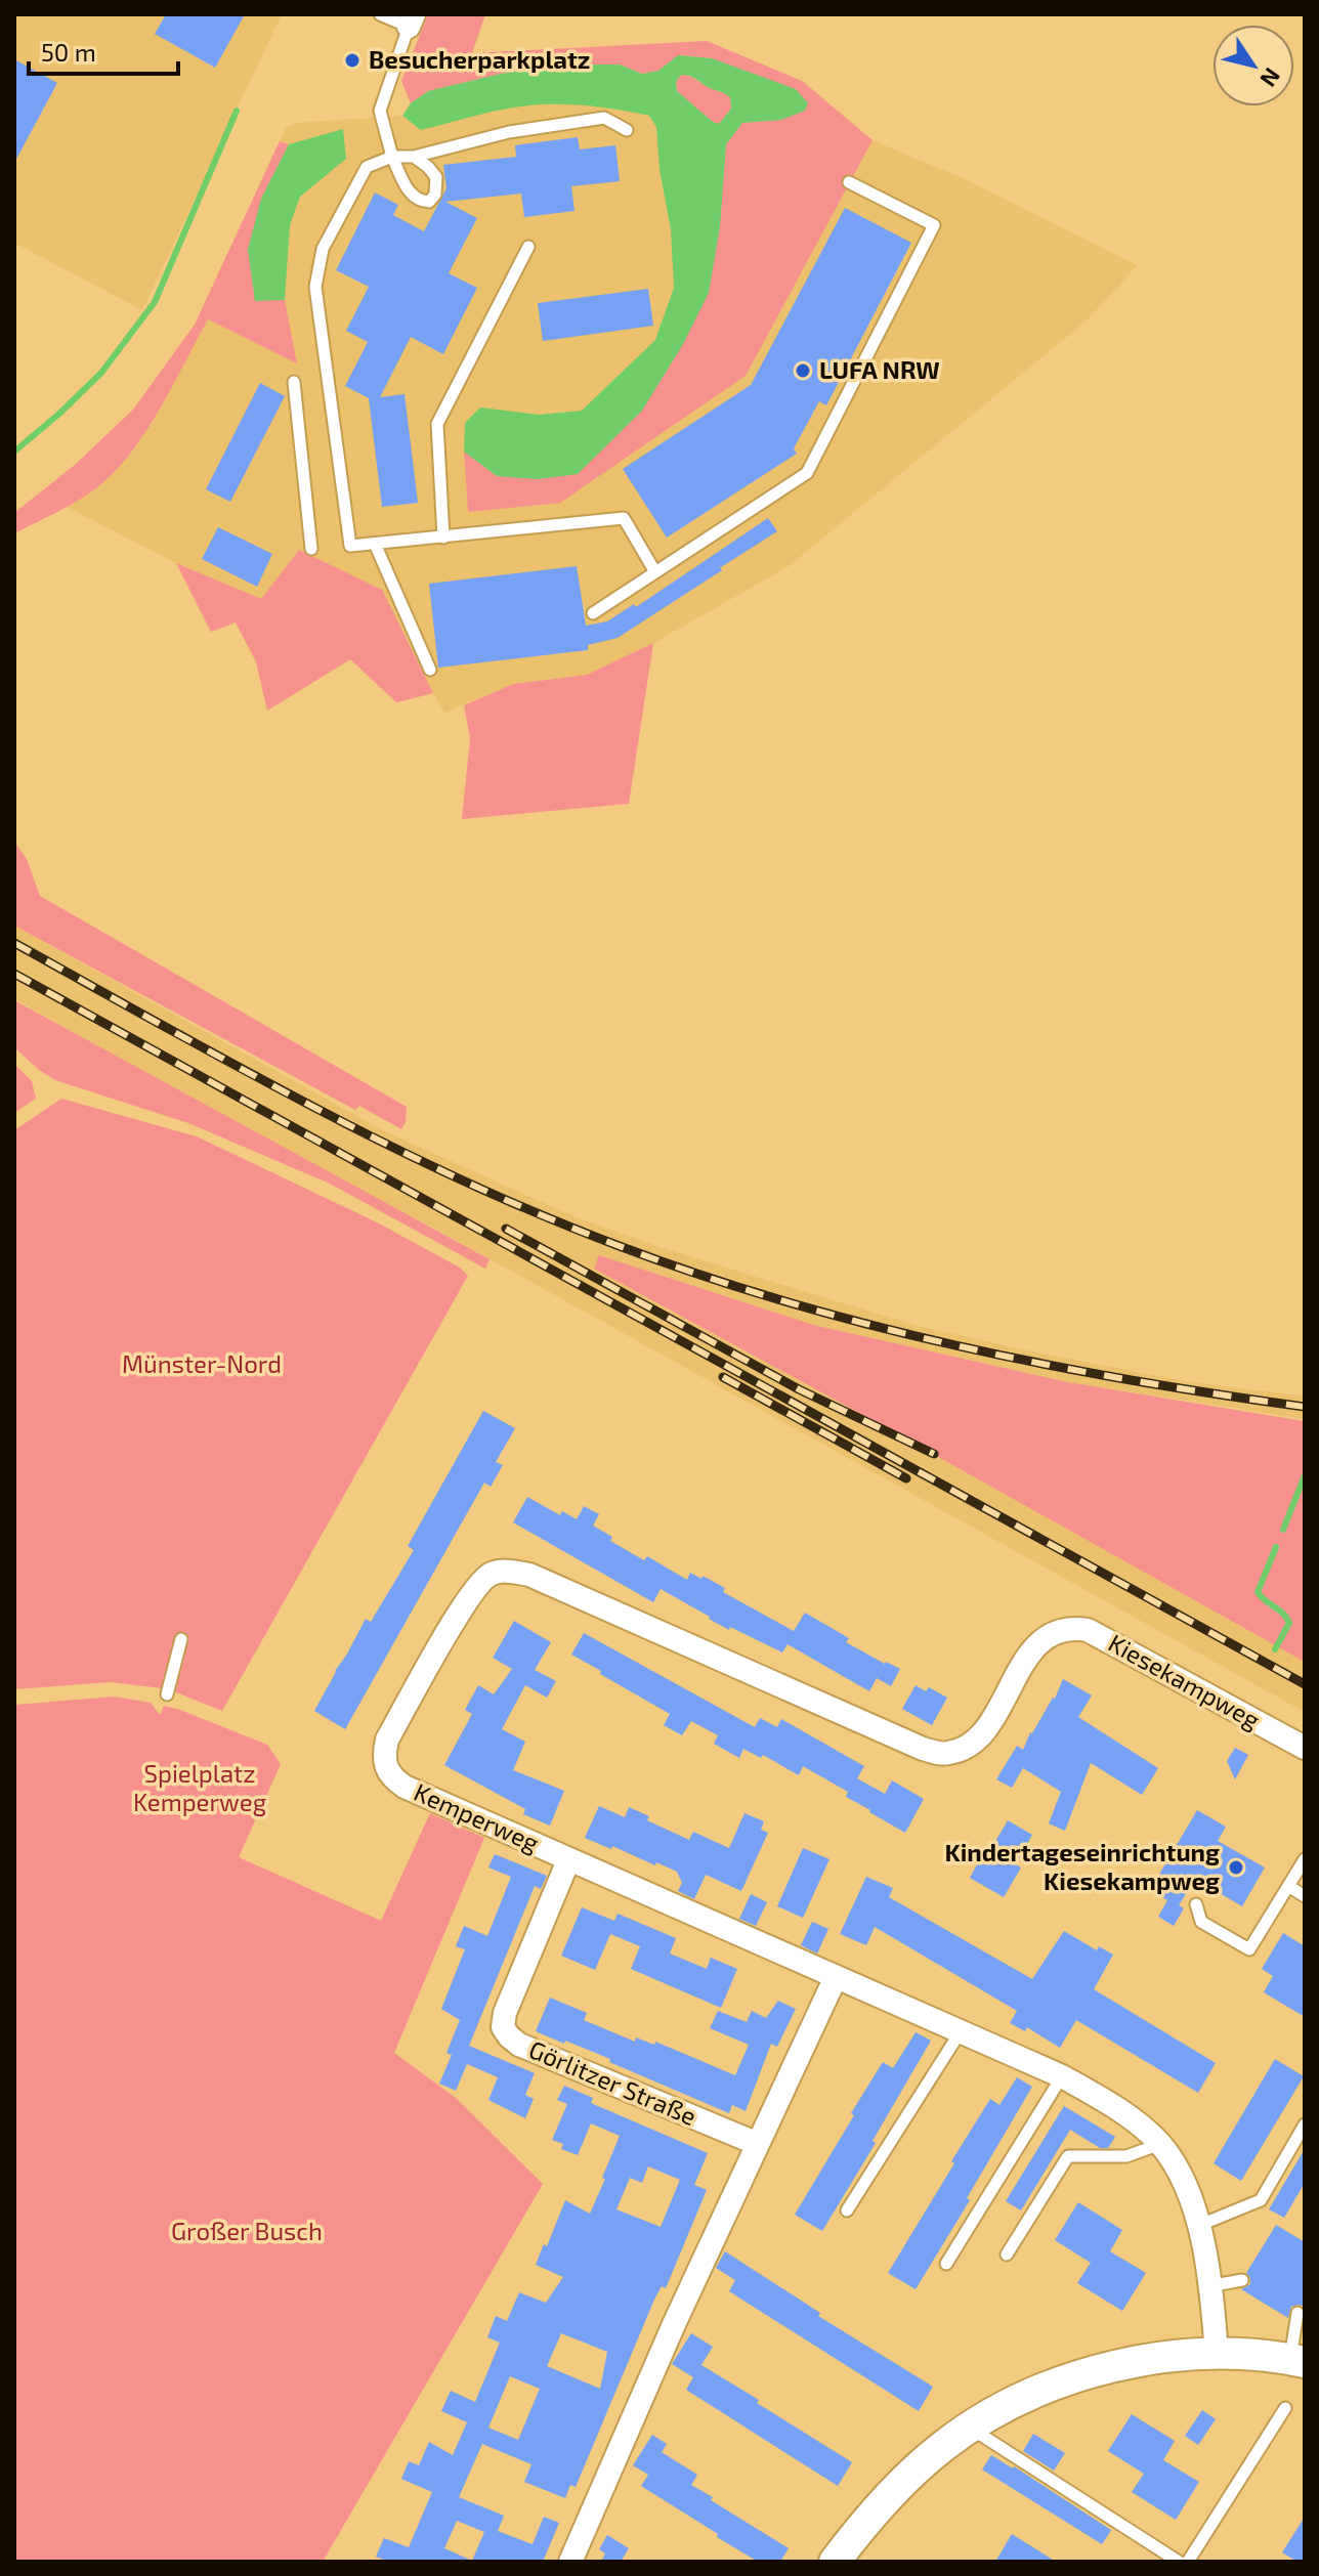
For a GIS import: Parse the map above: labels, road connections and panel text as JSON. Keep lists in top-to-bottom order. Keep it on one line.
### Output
{"streets":{"street":["Kiesekampweg","Kemperweg","Görlitzer Straße"]},"crossings":[["Kiesekampweg","Kemperweg"],["Kemperweg","Görlitzer Straße"]],"parks":["Münster-Nord","Spielplatz Kemperweg","Großer Busch"],"places":["Besucherparkplatz","LUFA NRW","Kindertageseinrichtung Kiesekampweg"],"scale_bar":"50 m","north":"bottom right"}
